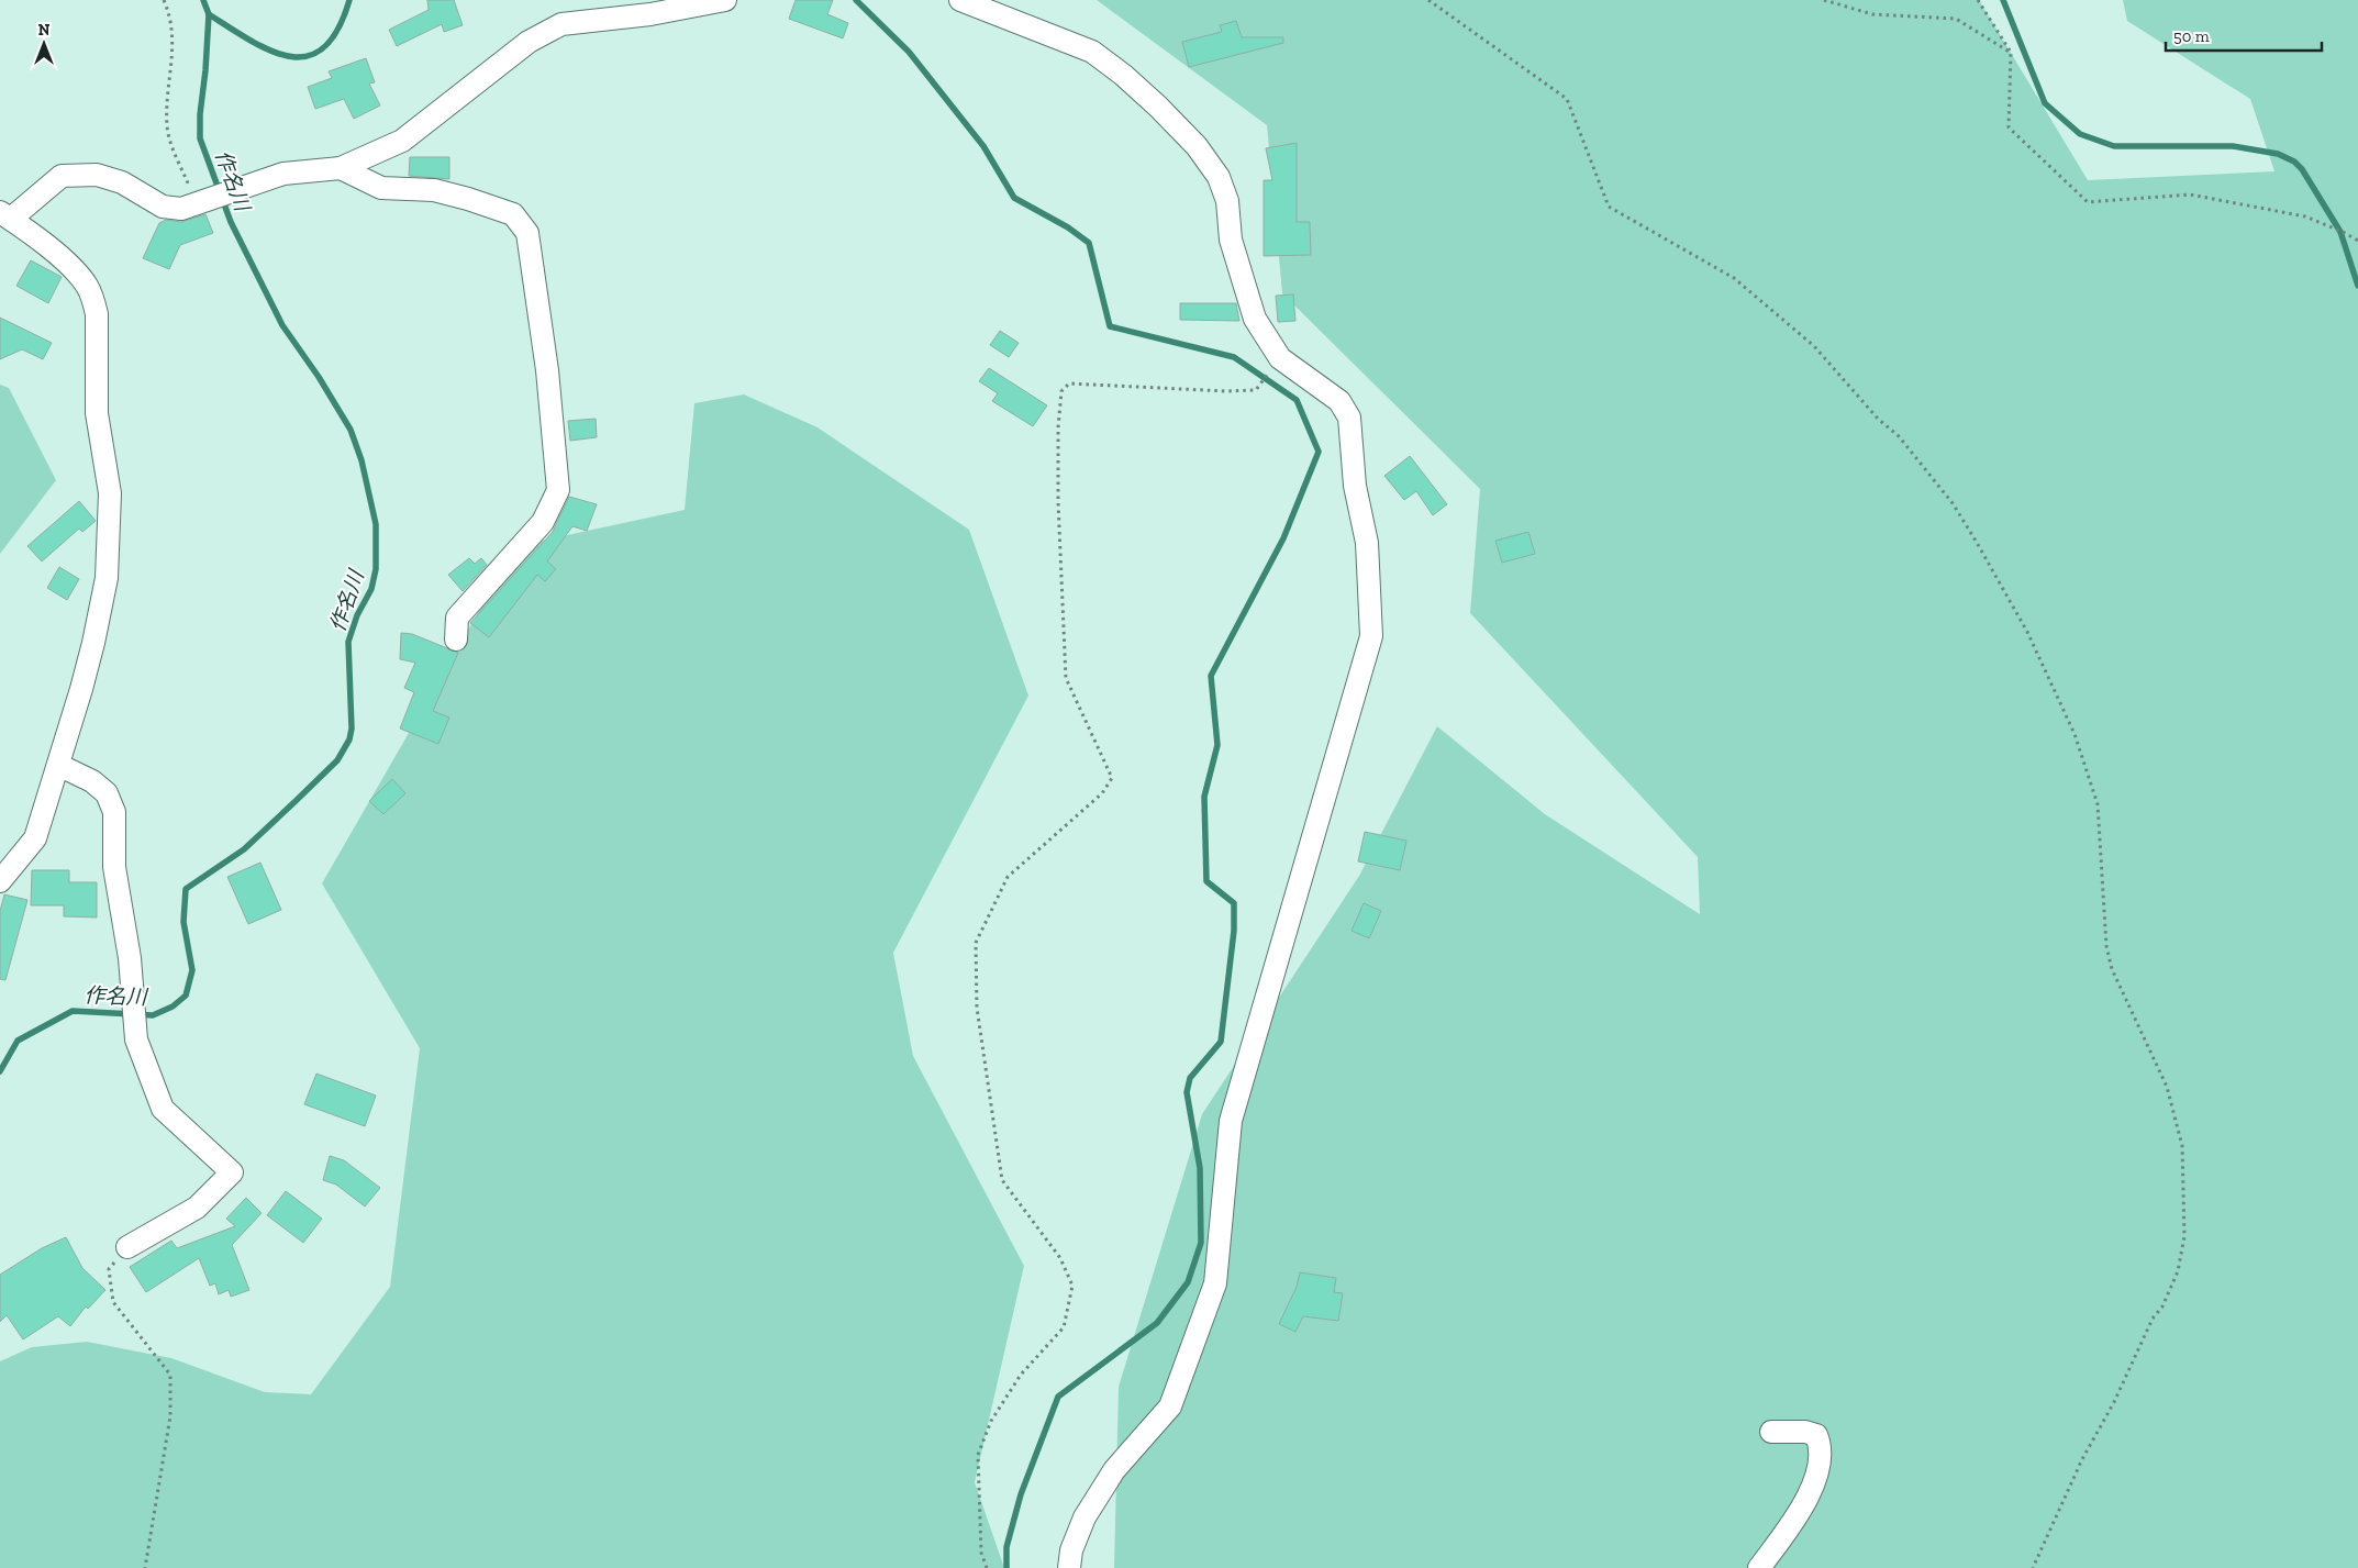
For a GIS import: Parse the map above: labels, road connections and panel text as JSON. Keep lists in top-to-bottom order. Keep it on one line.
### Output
{"water":["作名川"],"scale_bar":"50 m","north":"top"}
